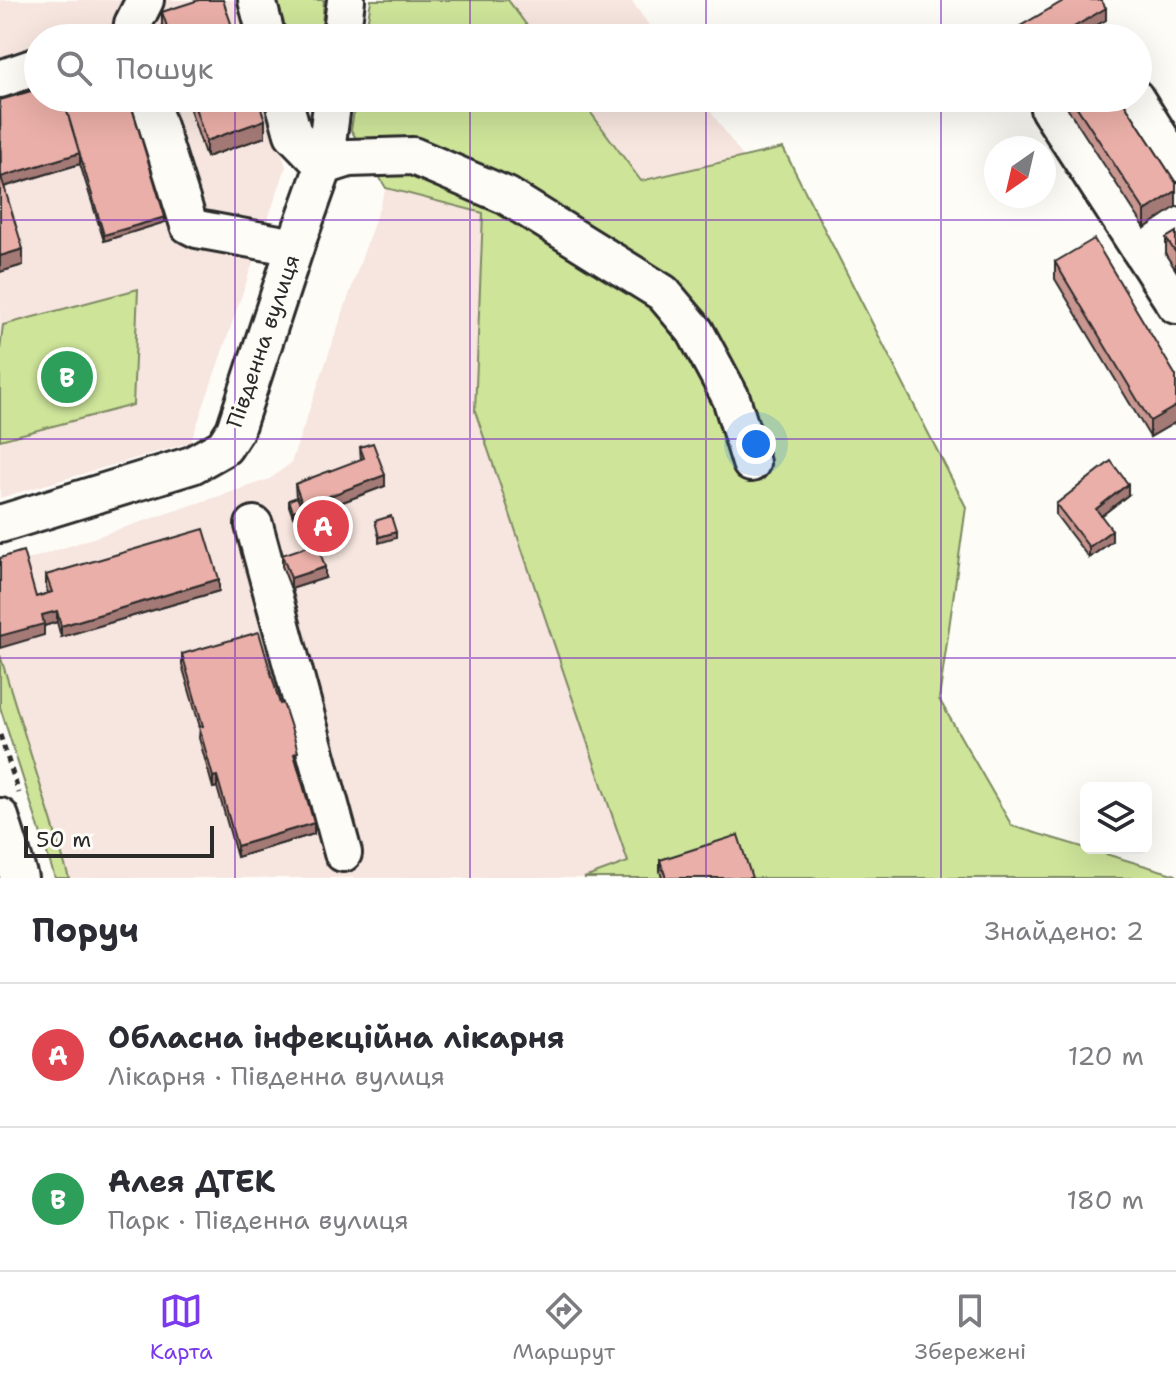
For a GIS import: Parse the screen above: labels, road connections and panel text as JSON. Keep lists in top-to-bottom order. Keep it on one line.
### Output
{"streets":{"street":["Південна вулиця"]},"scale_bar":"50 m","north":"bottom left","page":{"search":"Пошук","pins":["B","A"],"scale":"50 m","heading":["Поруч","Знайдено: 2"],"list":[{"mark":"A","name":"Обласна інфекційна лікарня","note":"Лікарня · Південна вулиця","value":"120 m"},{"mark":"B","name":"Алея ДТЕК","note":"Парк · Південна вулиця","value":"180 m"}],"nav":["Карта","Маршрут","Збережені"]}}
